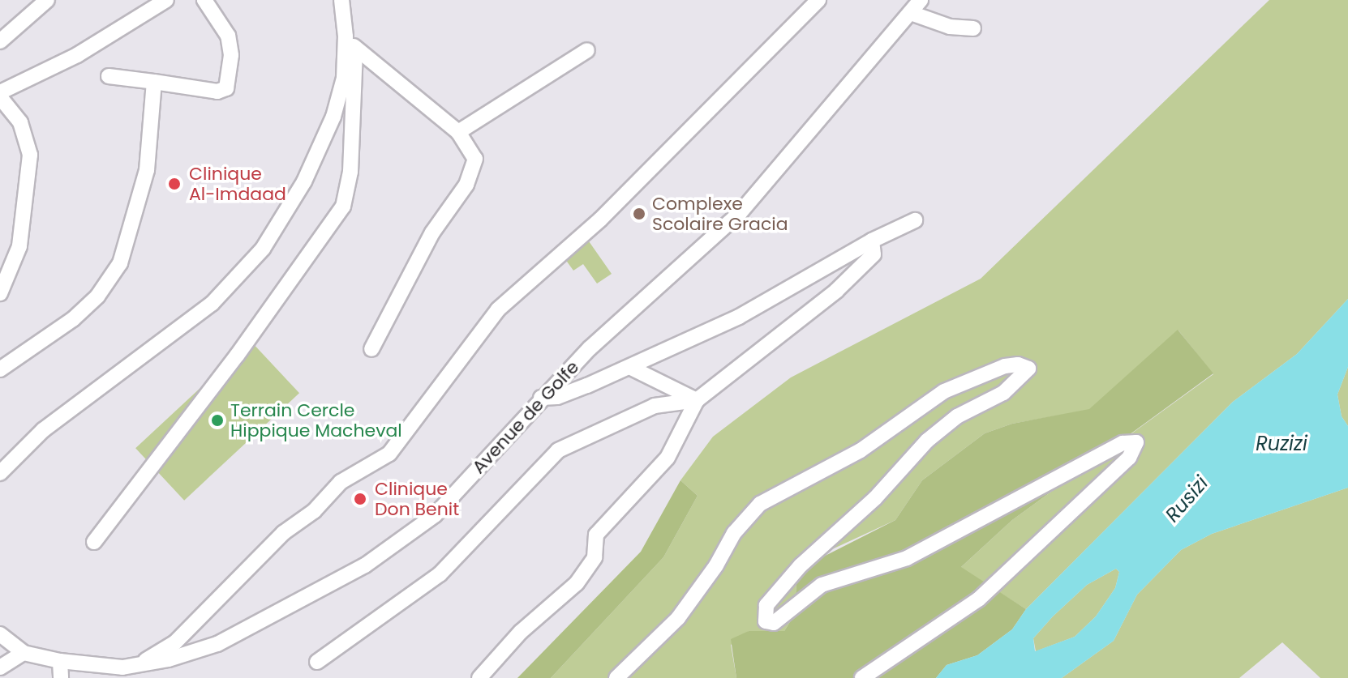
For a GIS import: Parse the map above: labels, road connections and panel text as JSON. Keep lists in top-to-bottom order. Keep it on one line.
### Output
{"streets":{"street":["Avenue de Golfe"]},"water":["Ruzizi","Rusizi"],"places":["Clinique Al-Imdaad","Complexe Scolaire Gracia","Terrain Cercle Hippique Macheval","Clinique Don Benit"]}
